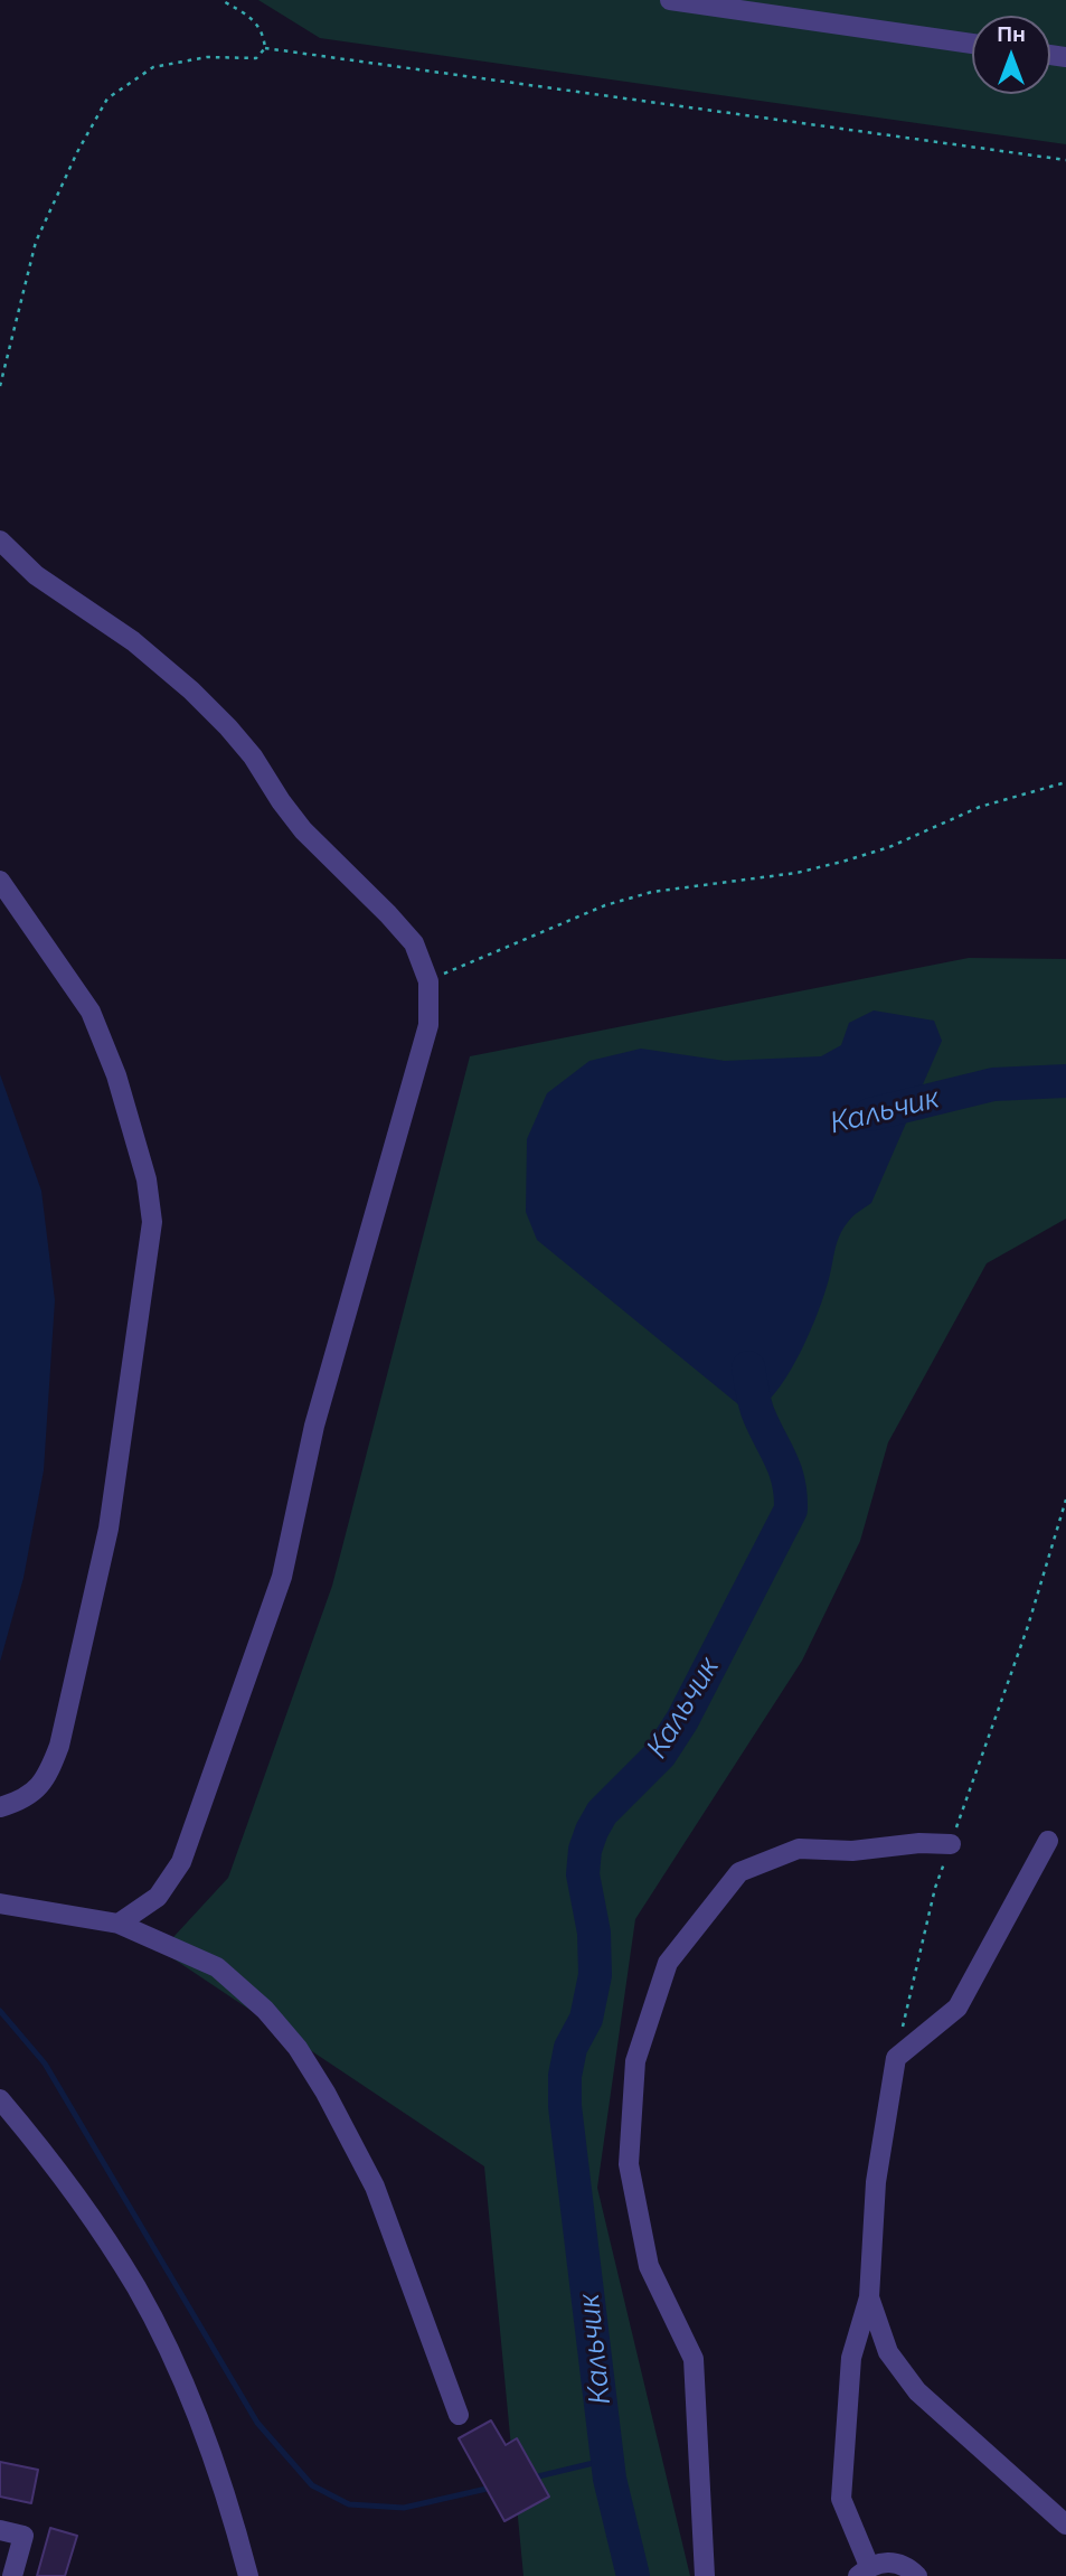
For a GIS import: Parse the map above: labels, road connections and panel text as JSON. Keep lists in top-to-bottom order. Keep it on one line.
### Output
{"water":["Кальчик"],"north":"top"}
